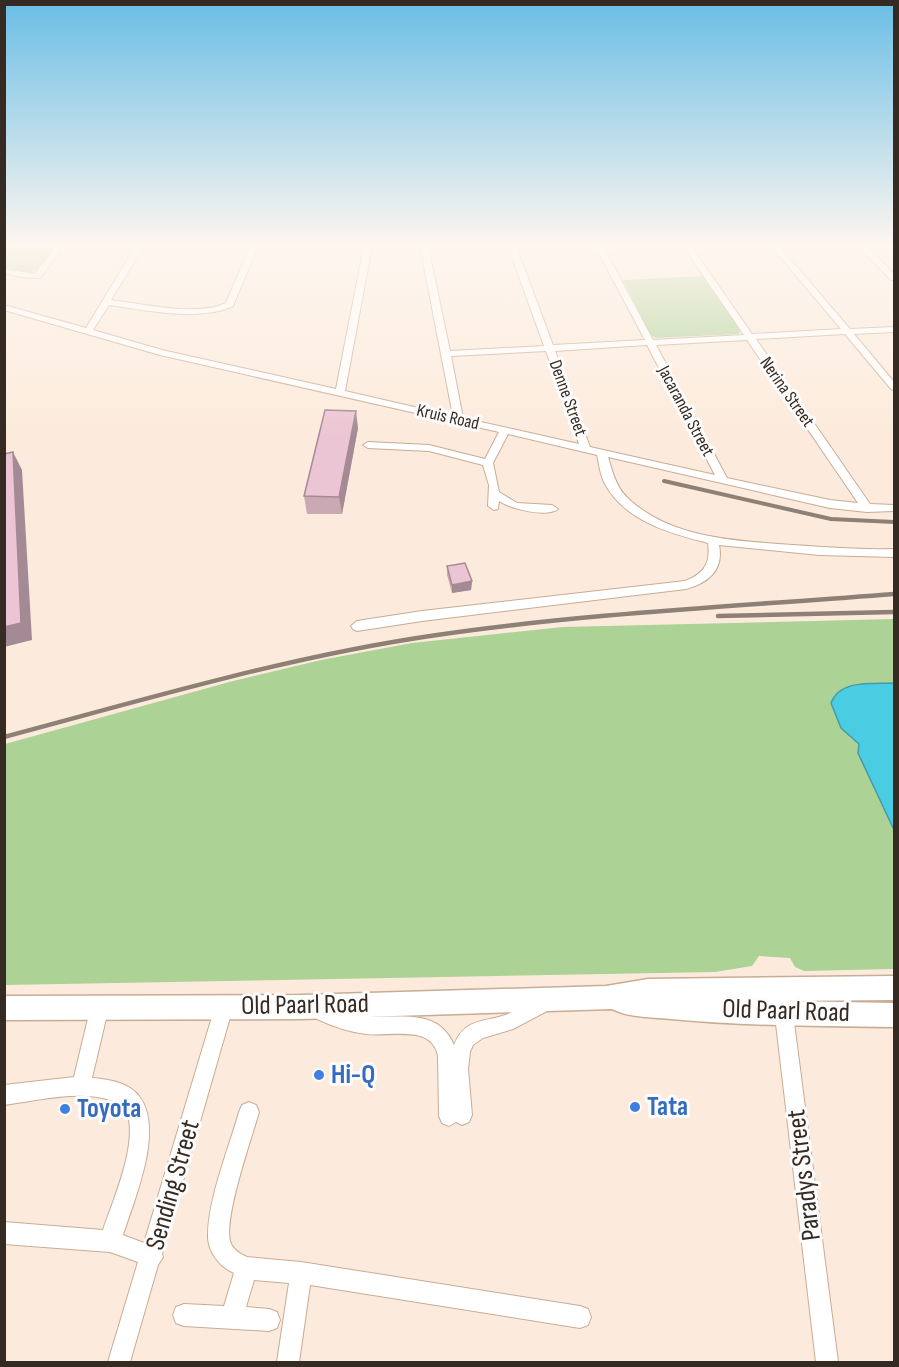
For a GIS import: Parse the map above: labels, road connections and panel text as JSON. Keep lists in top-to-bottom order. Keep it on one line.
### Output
{"streets":{"main road":["Old Paarl Road"],"street":["Nerina Street","Denne Street","Jacaranda Street","Kruis Road","Paradys Street","Sending Street"]},"crossings":[["Nerina Street","Kruis Road"],["Denne Street","Kruis Road"],["Jacaranda Street","Kruis Road"],["Old Paarl Road","Paradys Street"],["Old Paarl Road","Sending Street"]],"places":["Hi-Q","Tata","Toyota"]}
